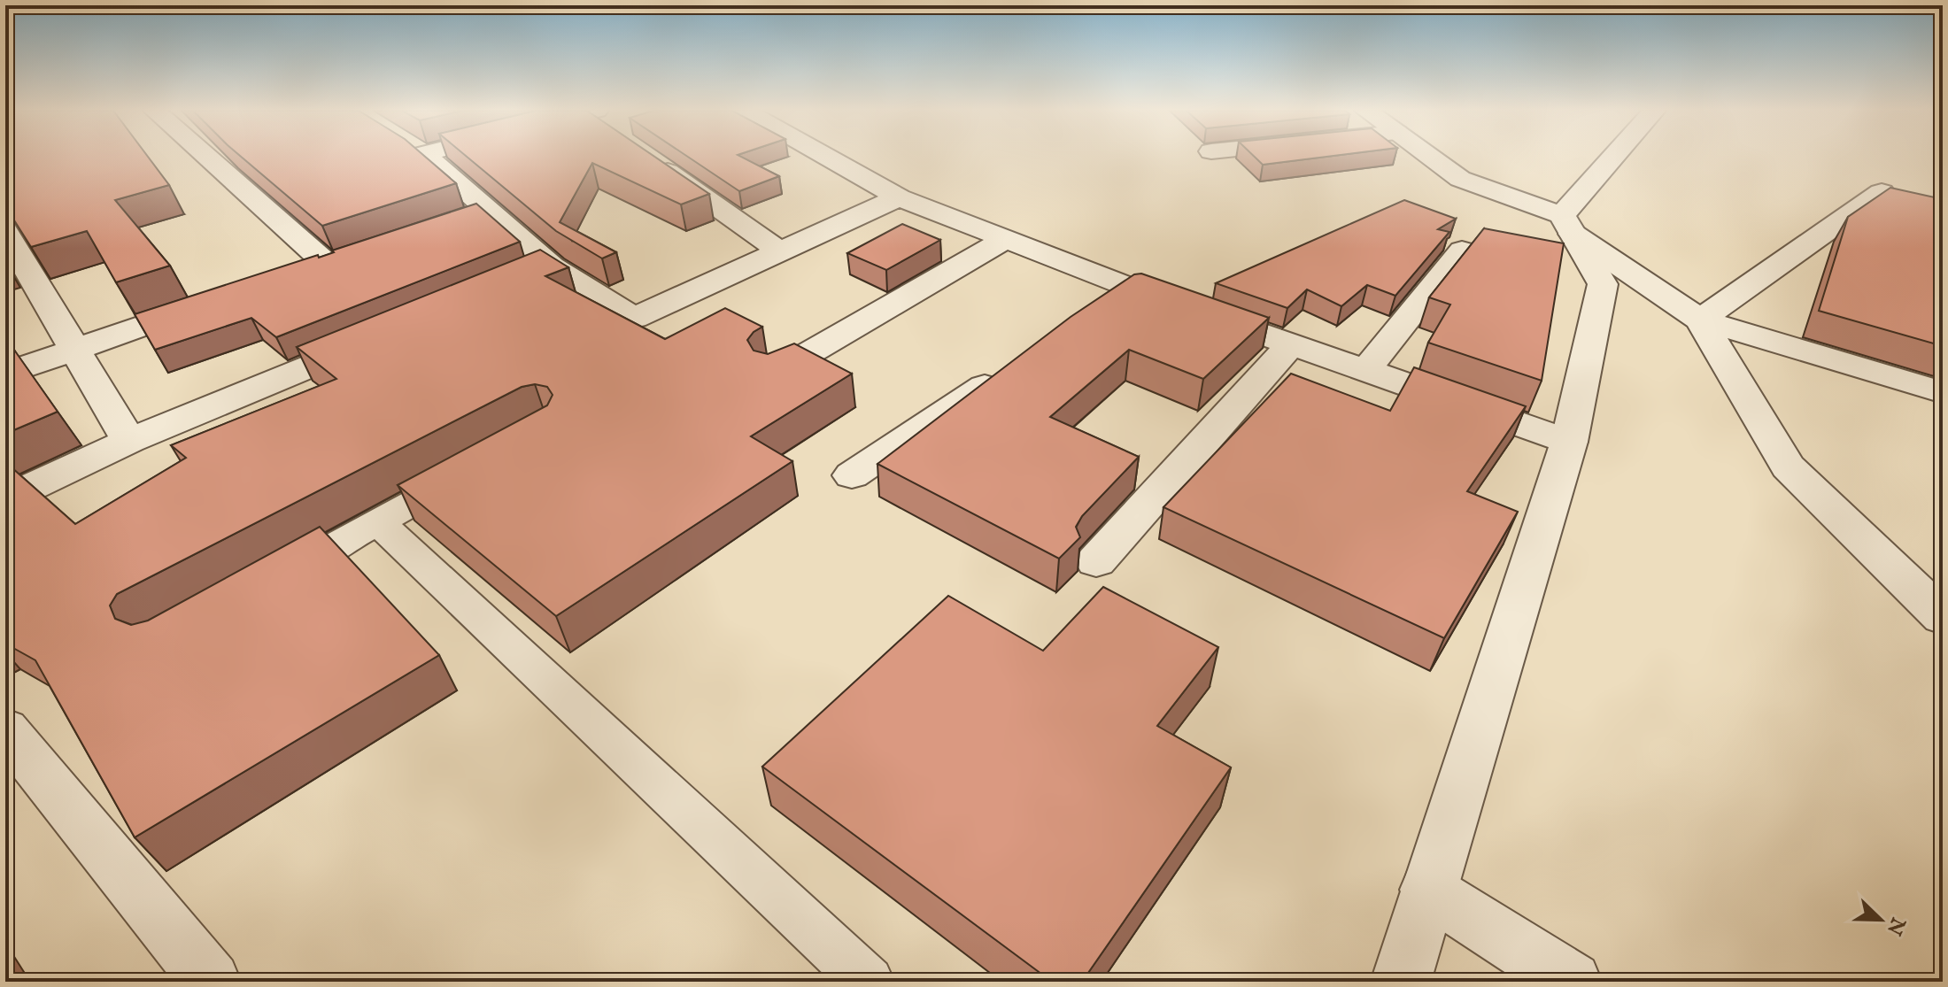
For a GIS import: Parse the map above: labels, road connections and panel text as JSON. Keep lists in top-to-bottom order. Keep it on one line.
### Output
{"north":"bottom right"}
